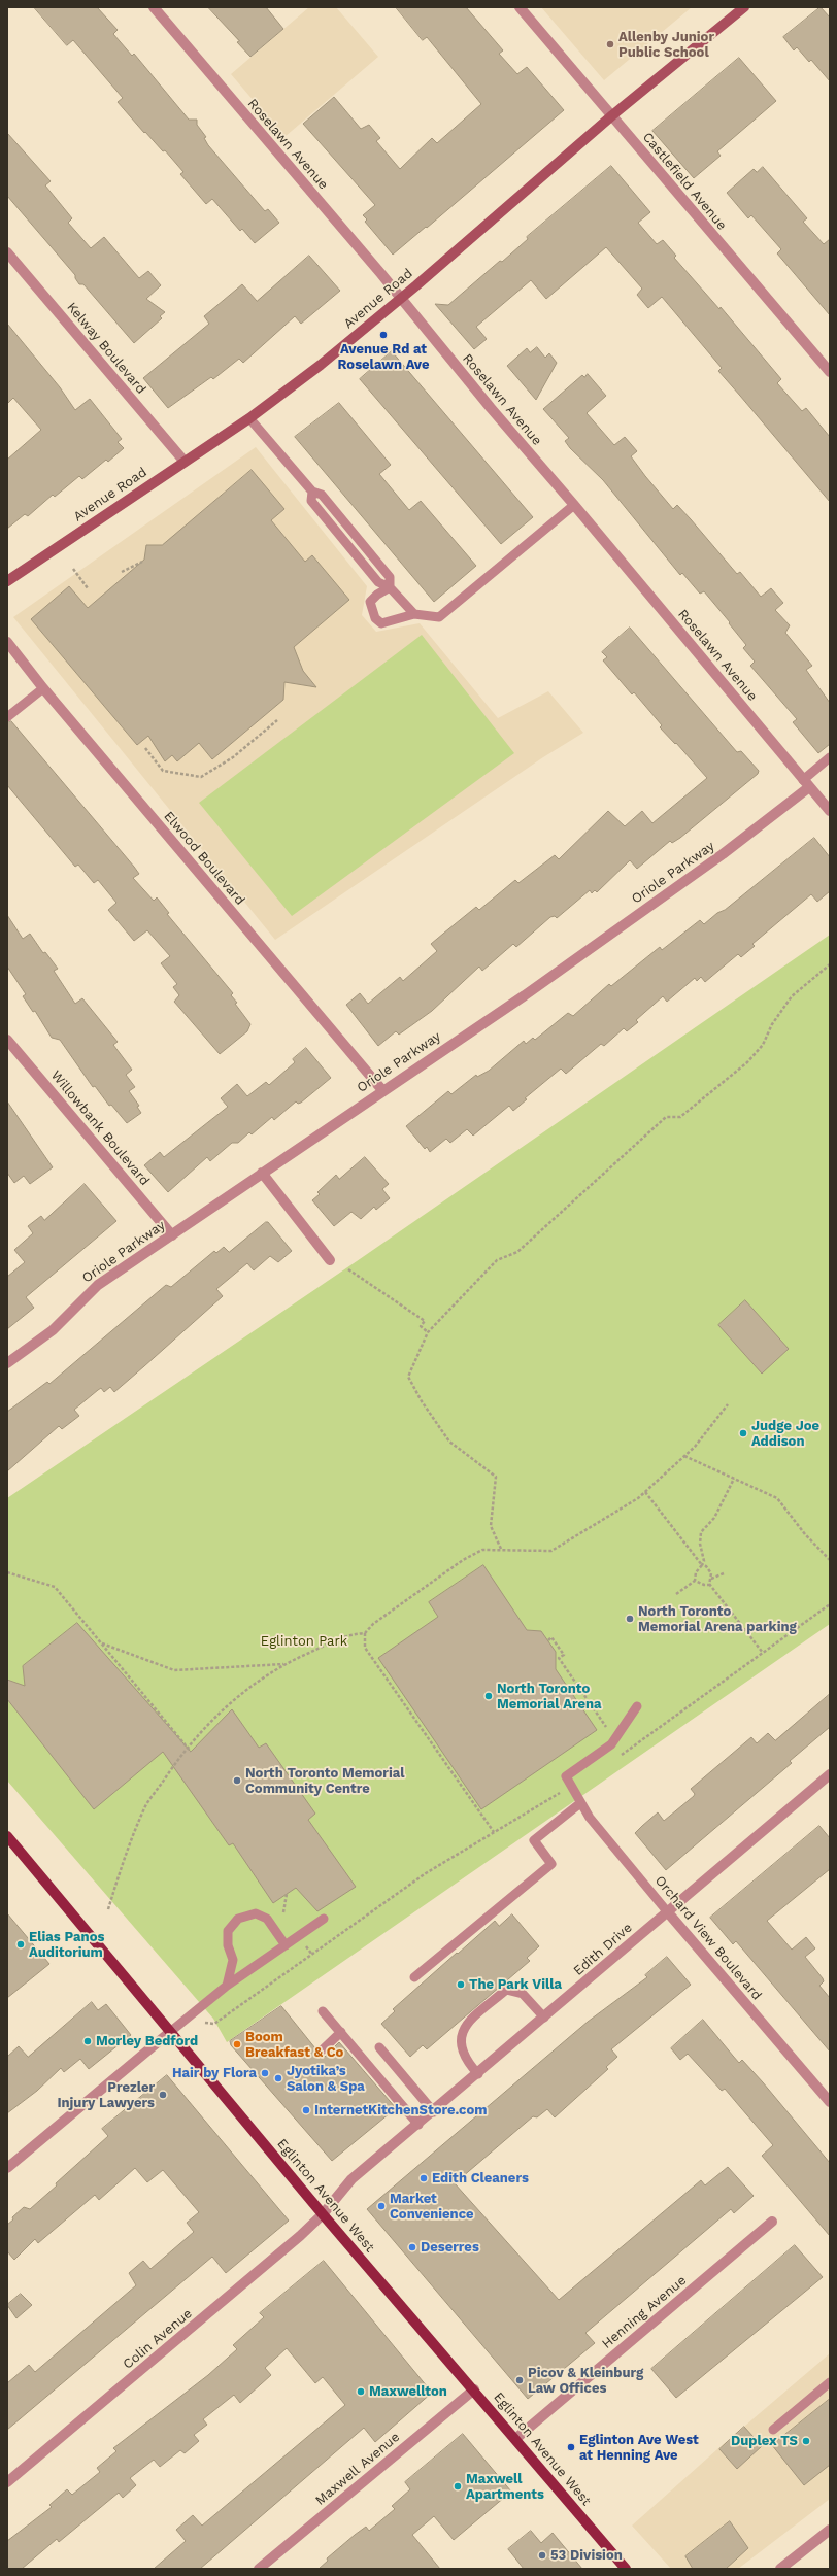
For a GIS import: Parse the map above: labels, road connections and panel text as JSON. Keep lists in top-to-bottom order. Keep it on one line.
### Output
{"streets":{"main road":["Avenue Road","Eglinton Avenue West"],"street":["Roselawn Avenue","Castlefield Avenue","Kelway Boulevard","Elwood Boulevard","Oriole Parkway","Willowbank Boulevard","Orchard View Boulevard","Edith Drive","Henning Avenue","Colin Avenue","Maxwell Avenue"]},"crossings":[["Roselawn Avenue","Avenue Road"],["Roselawn Avenue","Oriole Parkway"],["Castlefield Avenue","Avenue Road"],["Avenue Road","Kelway Boulevard"],["Elwood Boulevard","Oriole Parkway"],["Oriole Parkway","Willowbank Boulevard"],["Orchard View Boulevard","Edith Drive"],["Edith Drive","Eglinton Avenue West"],["Edith Drive","Colin Avenue"],["Eglinton Avenue West","Henning Avenue"],["Eglinton Avenue West","Colin Avenue"],["Eglinton Avenue West","Maxwell Avenue"]],"parks":["Eglinton Park"],"places":["Allenby Junior Public School","Avenue Rd at Roselawn Ave","Judge Joe Addison","North Toronto Memorial Arena parking","North Toronto Memorial Arena","North Toronto Memorial Community Centre","Elias Panos Auditorium","The Park Villa","Morley Bedford","Boom Breakfast & Co","Hair by Flora","Jyotika’s Salon & Spa","Prezler Injury Lawyers","InternetKitchenStore.com","Edith Cleaners","Market Convenience","Deserres","Picov & Kleinburg Law Offices","Maxwellton","Duplex TS","Eglinton Ave West at Henning Ave","Maxwell Apartments","53 Division"]}
